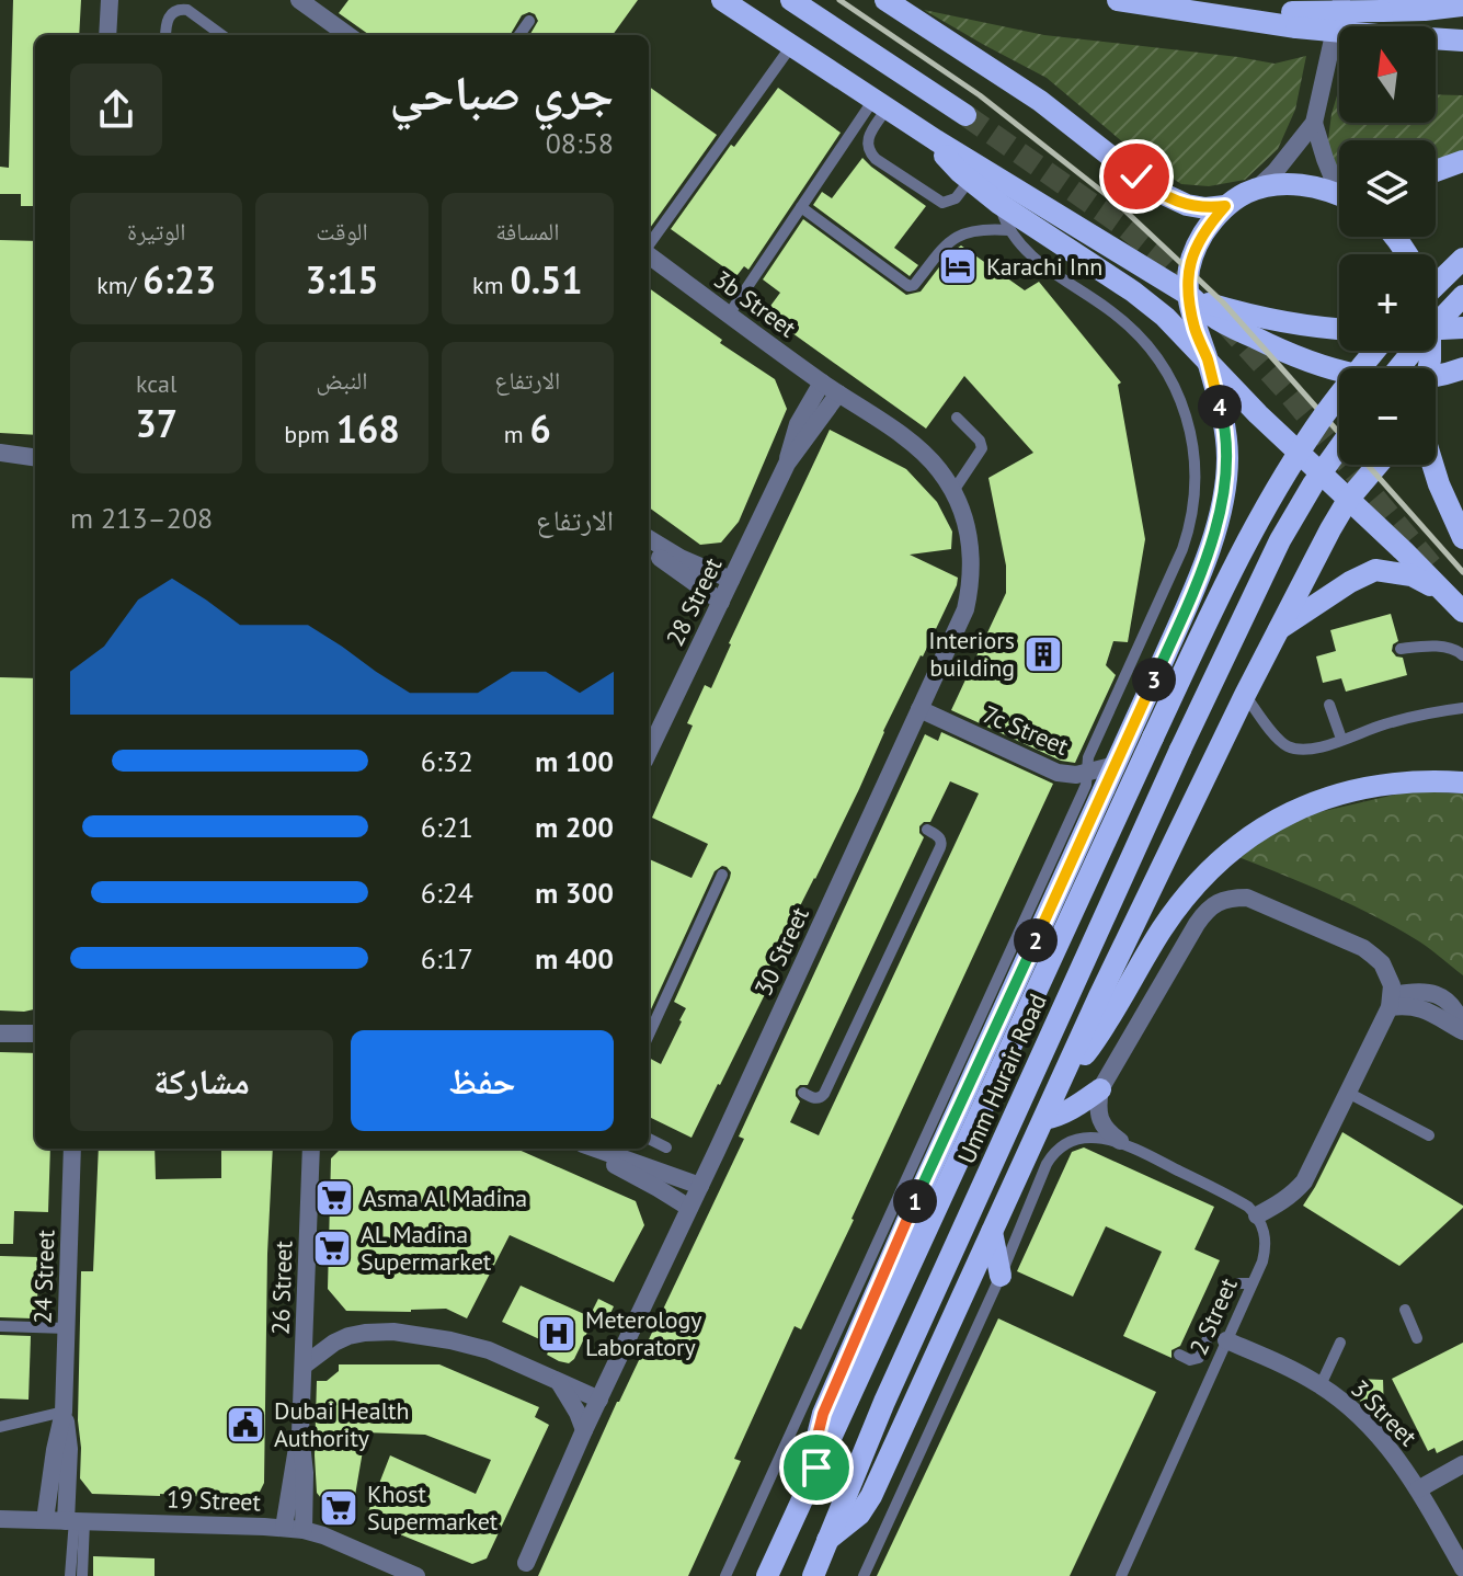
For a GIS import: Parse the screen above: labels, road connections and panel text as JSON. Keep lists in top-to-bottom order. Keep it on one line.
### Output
{"streets":{"main road":["Umm Hurair Road"],"street":["3b Street","28 Street","7c Street","30 Street","24 Street","26 Street","3 Street","19 Street"],"lane":["2 Street"]},"crossings":[["3b Street","28 Street"],["3b Street","30 Street"],["28 Street","30 Street"],["7c Street","30 Street"],["24 Street","19 Street"],["26 Street","19 Street"],["2 Street","3 Street"]],"places":{"hotel":["Karachi Inn"],"building":["Interiors building"],"supermarket":["Asma Al Madina","AL Madina Supermarket","Khost Supermarket"],"hospital":["Meterology Laboratory"],"public building":["Dubai Health Authority"]},"north":"top","page":{"map_buttons":["+","−"],"heading":["جري صباحي","08:58"],"stats":[["المسافة","0.51 km"],["الوقت","3:15"],["الوتيرة","6:23 /km"],["الارتفاع","6 m"],["النبض","168 bpm"],["kcal","37"]],"pins":["4","3","2","1"],"chart":["الارتفاع","208–213 m"],"list":[{"name":"100 m","note":"6:32"},{"name":"200 m","note":"6:21"},{"name":"300 m","note":"6:24"},{"name":"400 m","note":"6:17"}],"buttons":["حفظ","مشاركة"]}}
